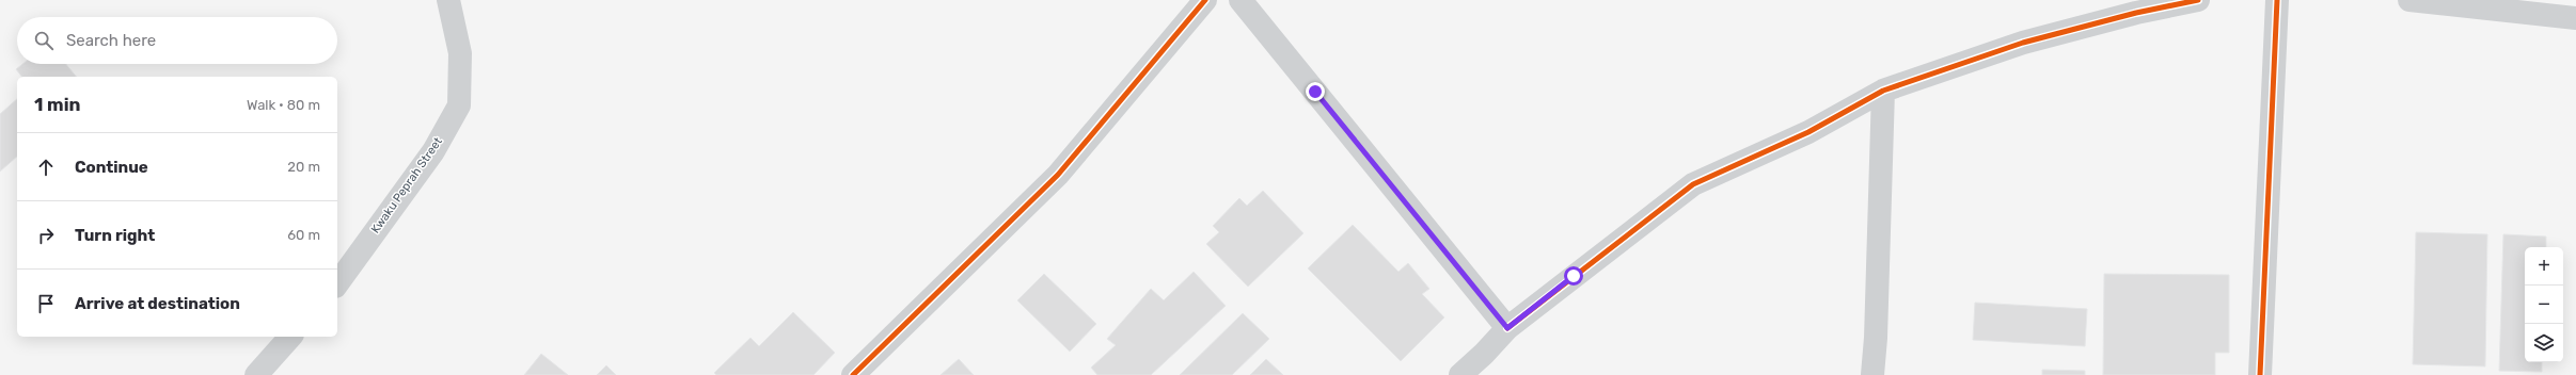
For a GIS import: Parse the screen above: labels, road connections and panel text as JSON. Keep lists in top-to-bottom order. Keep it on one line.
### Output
{"streets":{"street":["Kwaku Peprah Street"]},"page":{"search":"Search here","heading":["1 min","Walk · 80 m"],"list":[["Continue","20 m"],["Turn right","60 m"],"Arrive at destination"],"map_buttons":["+","−"]}}
